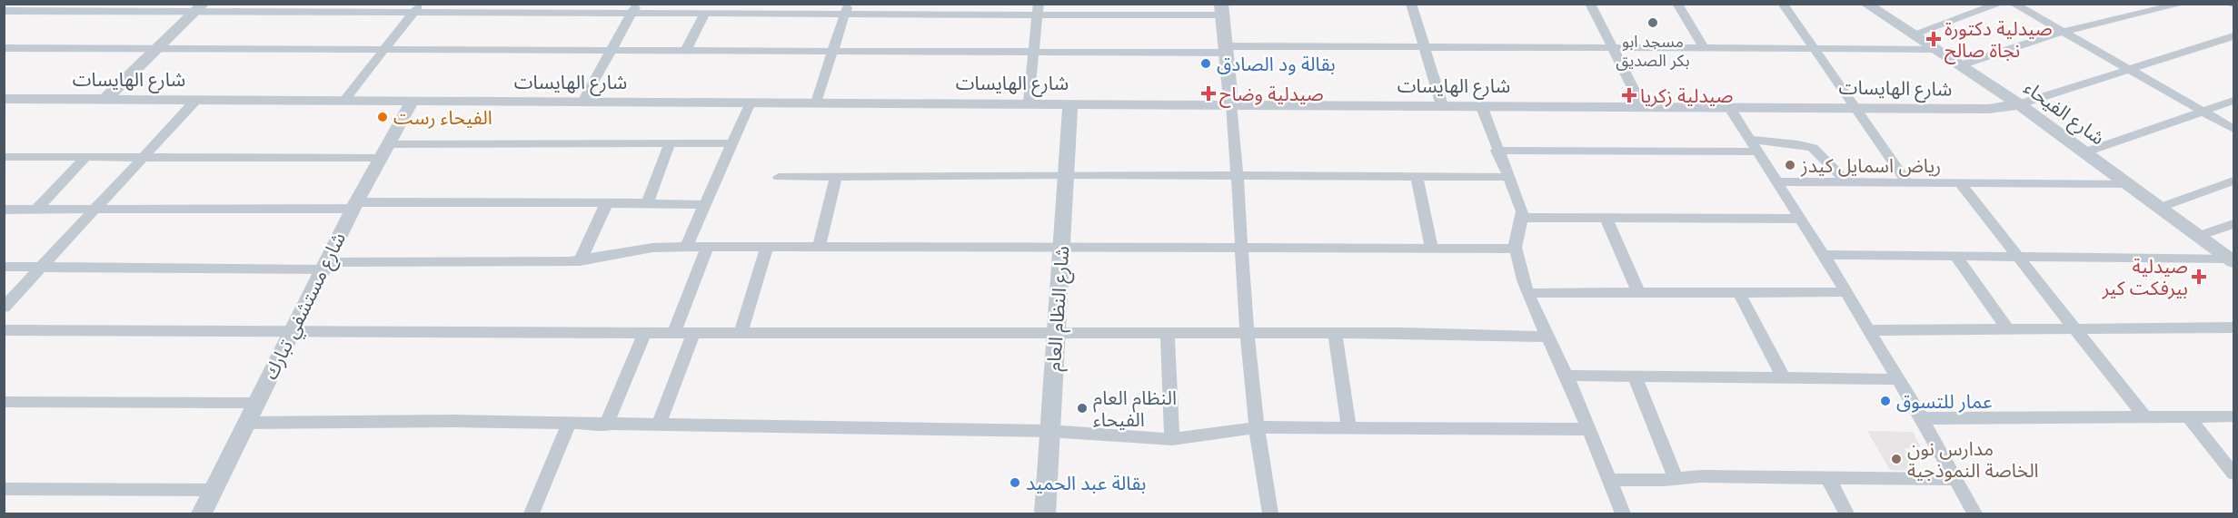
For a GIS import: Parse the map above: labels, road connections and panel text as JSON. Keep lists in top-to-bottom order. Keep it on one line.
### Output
{"streets":{"street":["شارع الهايسات","شارع الفيحاء","شارع مستشفي تبارك","شارع النظام العام"]},"crossings":[["شارع الهايسات","شارع الفيحاء"],["شارع الهايسات","شارع مستشفي تبارك"],["شارع الهايسات","شارع النظام العام"]],"places":{"other":["مسجد ابو بكر الصديق","بقالة ود الصادق","الفيحاء رست","رياض اسمايل كيدز","عمار للتسوق","النظام العام الفيحاء","مدارس نون الخاصة النموذجية","بقالة عبد الحميد"],"health":["صيدلية دكتورة نجاة صالح","صيدلية وضاح","صيدلية زكريا","صيدلية بيرفكت كير"]}}
